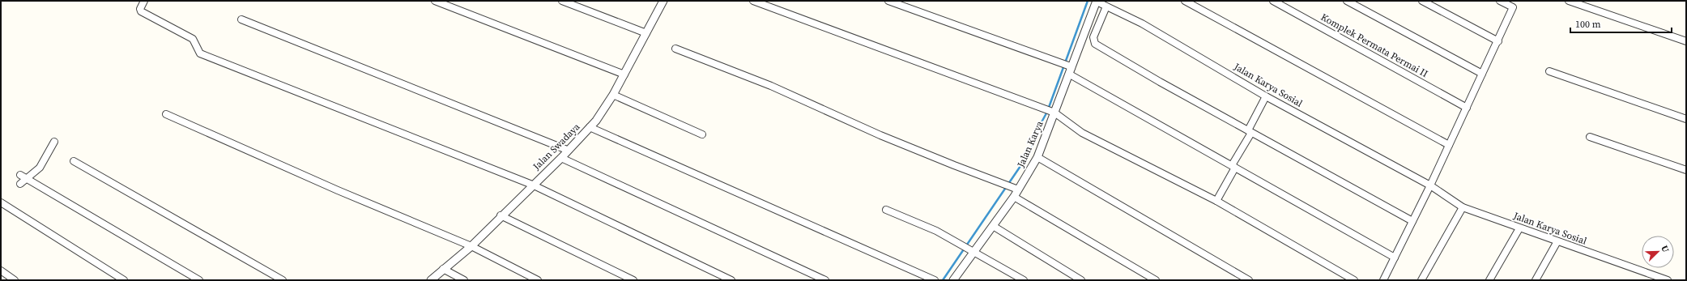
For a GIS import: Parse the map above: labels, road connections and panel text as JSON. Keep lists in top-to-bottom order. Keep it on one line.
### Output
{"streets":{"street":["Komplek Permata Permai II","Jalan Karya Sosial","Jalan Karya","Jalan Swadaya"]},"crossings":[["Jalan Karya Sosial","Jalan Karya"]],"scale_bar":"100 m","north":"top right"}
